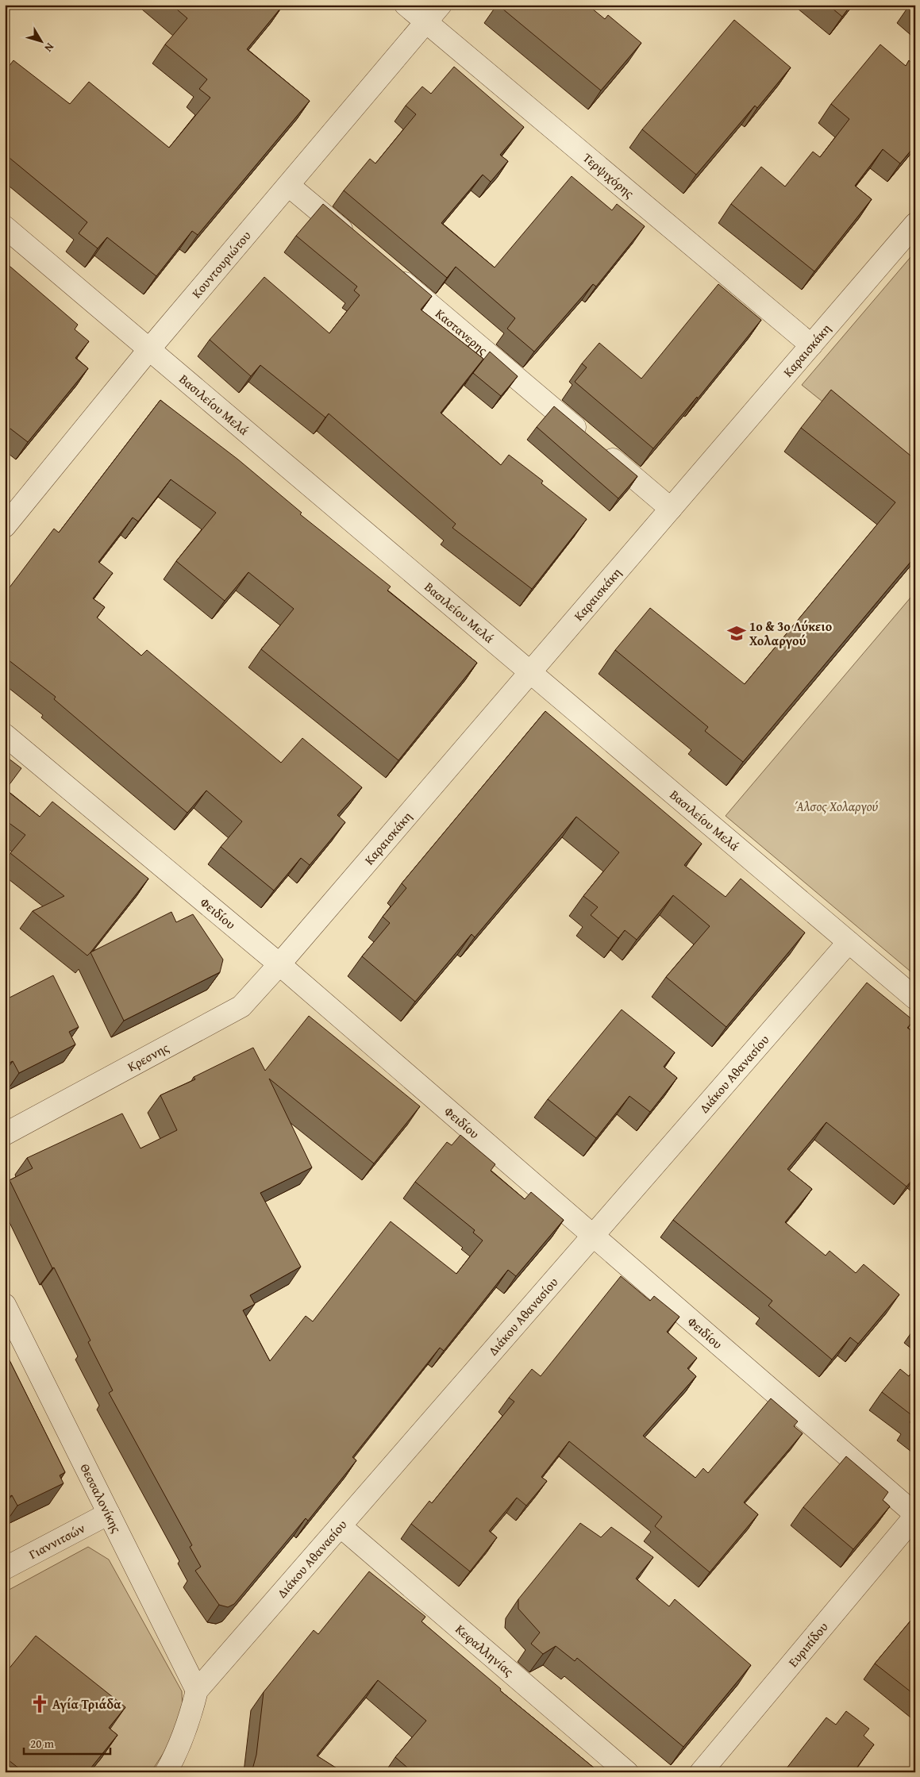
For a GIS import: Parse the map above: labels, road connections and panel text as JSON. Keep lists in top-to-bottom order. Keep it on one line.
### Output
{"streets":{"street":["Τερψιχόρης","Κουντουριώτου","Καστανερης","Καραισκάκη","Βασιλείου Μελά","Φειδίου","Κρεσνης","Διάκου Αθανασίου","Θεσσαλονίκης","Γιαννιτσών","Ευριπίδου","Κεφαλληνίας"]},"crossings":[["Τερψιχόρης","Κουντουριώτου"],["Τερψιχόρης","Καραισκάκη"],["Κουντουριώτου","Βασιλείου Μελά"],["Καστανερης","Καραισκάκη"],["Καραισκάκη","Βασιλείου Μελά"],["Καραισκάκη","Φειδίου"],["Καραισκάκη","Κρεσνης"],["Βασιλείου Μελά","Διάκου Αθανασίου"],["Φειδίου","Κρεσνης"],["Φειδίου","Διάκου Αθανασίου"],["Φειδίου","Ευριπίδου"],["Διάκου Αθανασίου","Θεσσαλονίκης"],["Διάκου Αθανασίου","Κεφαλληνίας"],["Θεσσαλονίκης","Γιαννιτσών"]],"parks":["Άλσος Χολαργού"],"places":{"school or university":["1ο & 3ο Λύκειο Χολαργού"],"church":["Αγία Τριάδα"]},"scale_bar":"20 m","north":"bottom right"}
